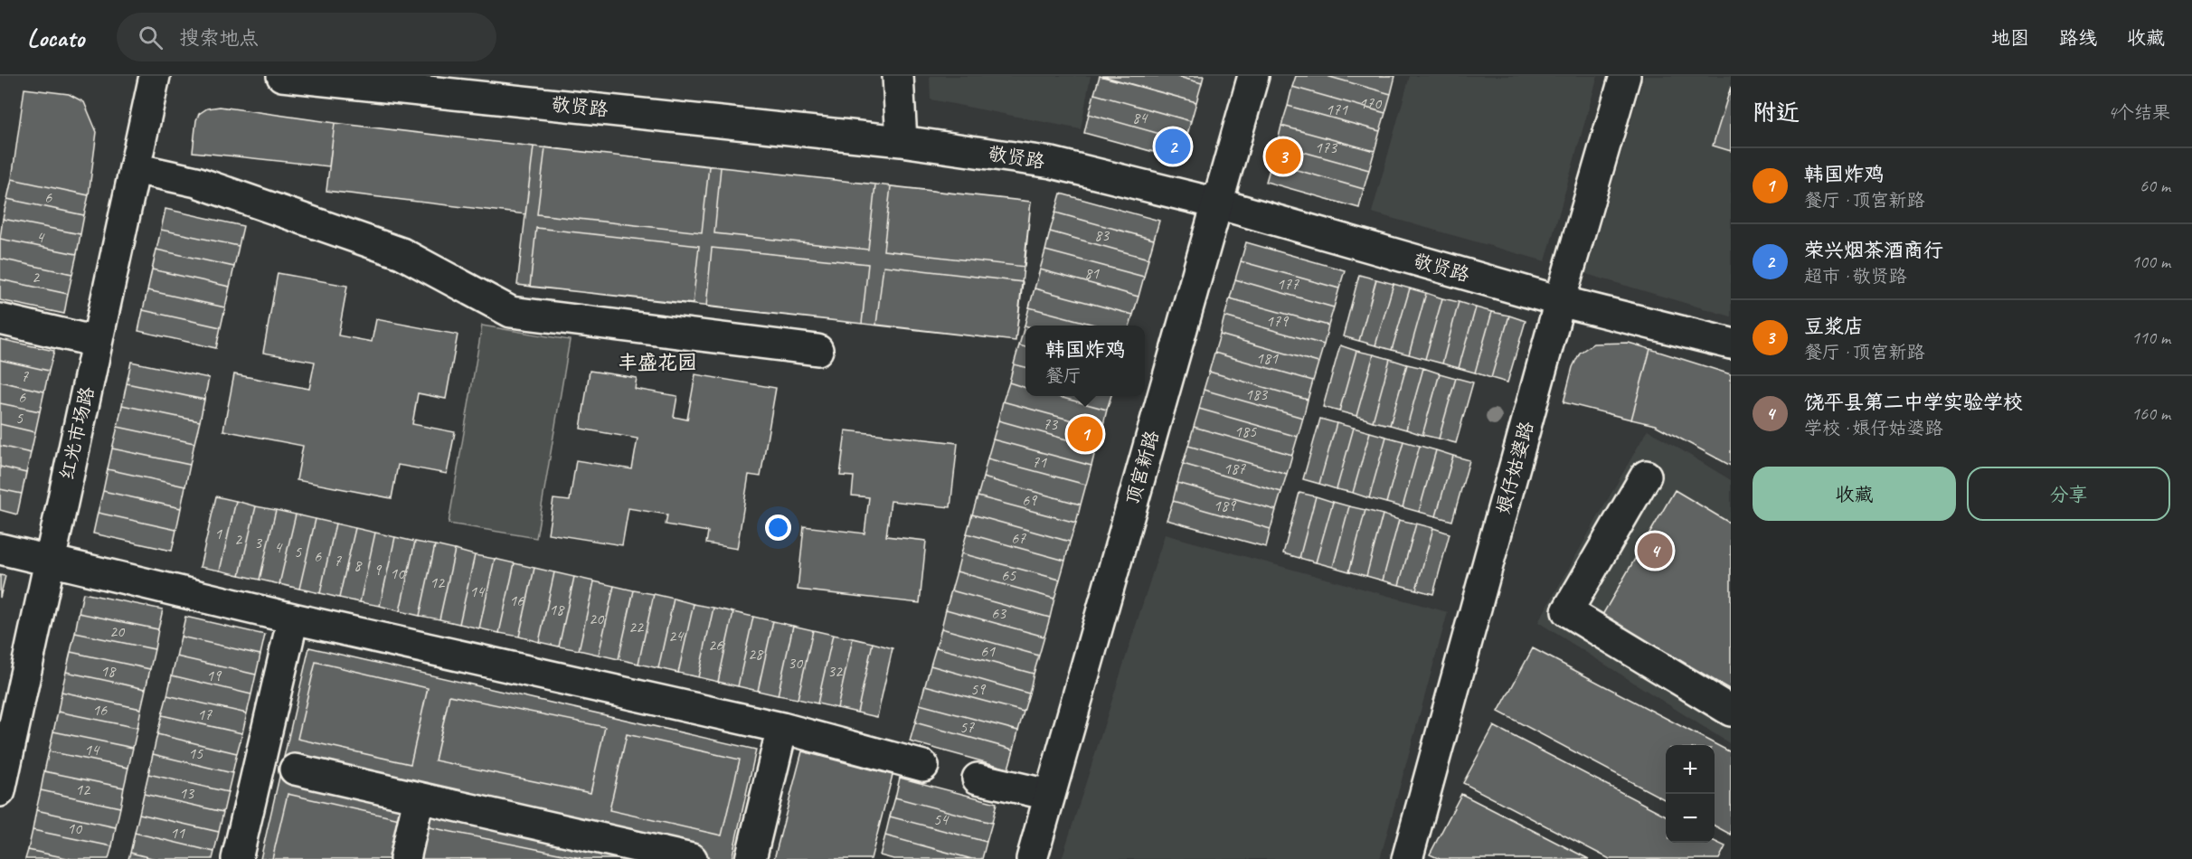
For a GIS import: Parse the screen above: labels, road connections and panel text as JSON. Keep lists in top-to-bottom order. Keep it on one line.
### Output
{"streets":{"street":["敬贤路","红光市场路","顶宫新路","娘仔姑婆路"]},"crossings":[["敬贤路","顶宫新路"],["敬贤路","娘仔姑婆路"]],"districts":["丰盛花园"],"house_numbers":["170","171","84","173","6","83","4","81","2","177","179","181","7","183","6","5","73","185","71","187","69","189","1","67","2","3","4","5","6","7","8","9","10","65","12","14","16","18","63","20","22","20","24","26","61","28","30","18","32","19","59","16","17","57","14","15","12","13","54","10","11"],"page":{"header":"Locato","search":"搜索地点","nav":["地图","路线","收藏"],"heading":["附近","4个结果"],"pins":["2","3","1","4"],"list":[{"mark":"1","name":"韩国炸鸡","note":"餐厅 · 顶宫新路","value":"60 m"},{"mark":"2","name":"荣兴烟茶酒商行","note":"超市 · 敬贤路","value":"100 m"},{"mark":"3","name":"豆浆店","note":"餐厅 · 顶宫新路","value":"110 m"},{"mark":"4","name":"饶平县第二中学实验学校","note":"学校 · 娘仔姑婆路","value":"160 m"}],"popup":["韩国炸鸡","餐厅"],"buttons":["收藏","分享"],"map_buttons":["+","−"]}}
